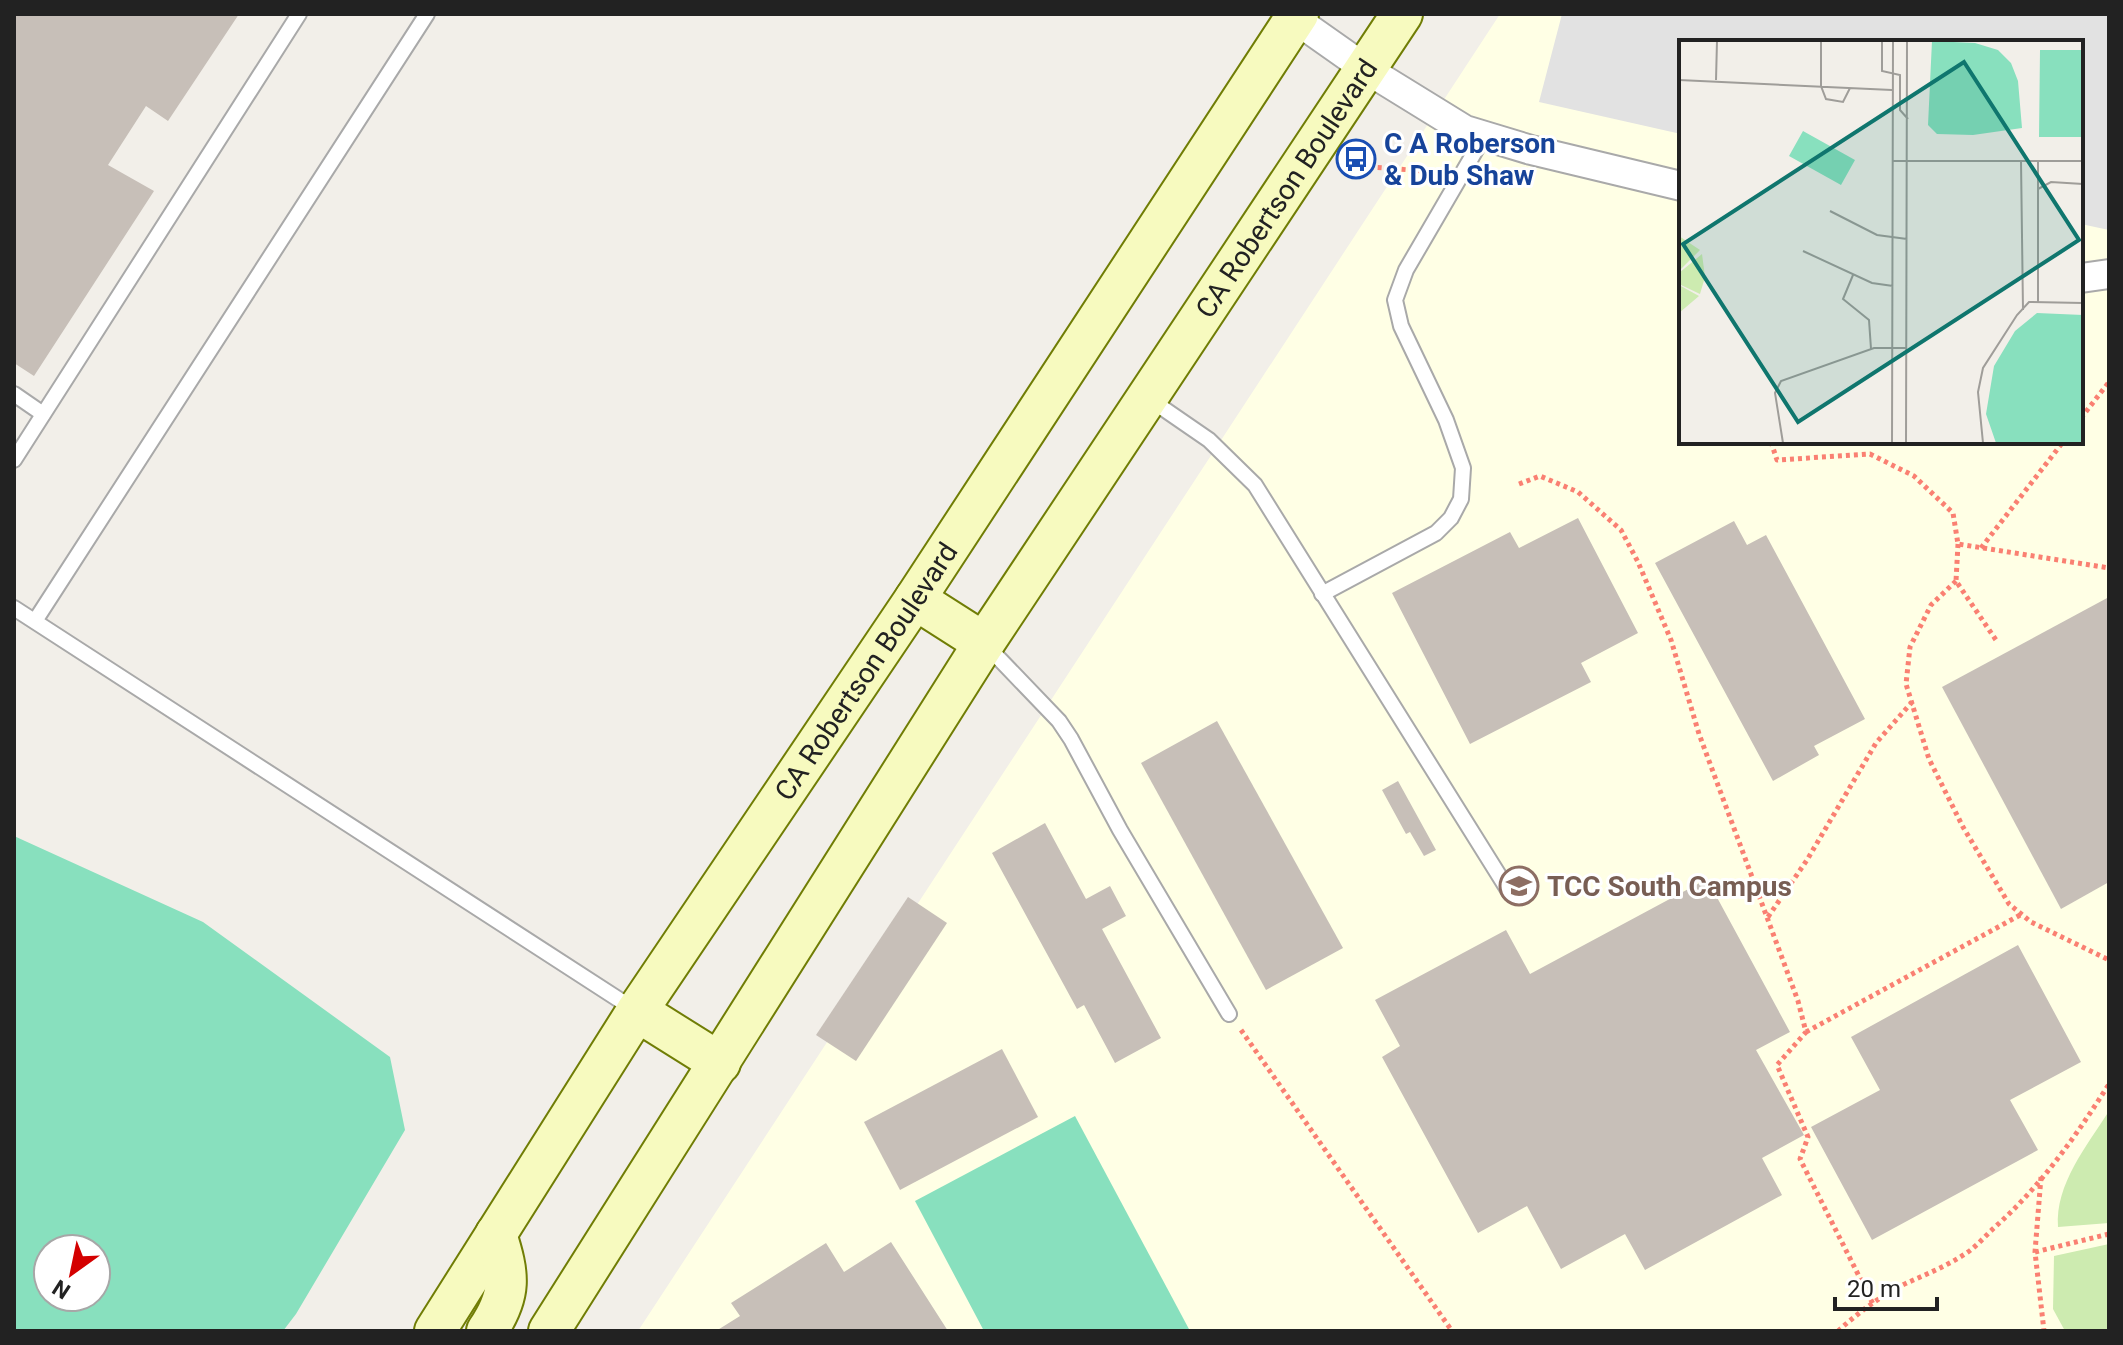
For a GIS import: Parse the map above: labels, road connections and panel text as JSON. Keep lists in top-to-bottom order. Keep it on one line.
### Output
{"streets":{"street":["CA Robertson Boulevard"]},"places":{"bus stop":["C A Roberson & Dub Shaw"],"school or university":["TCC South Campus"]},"scale_bar":"20 m","north":"bottom left"}
